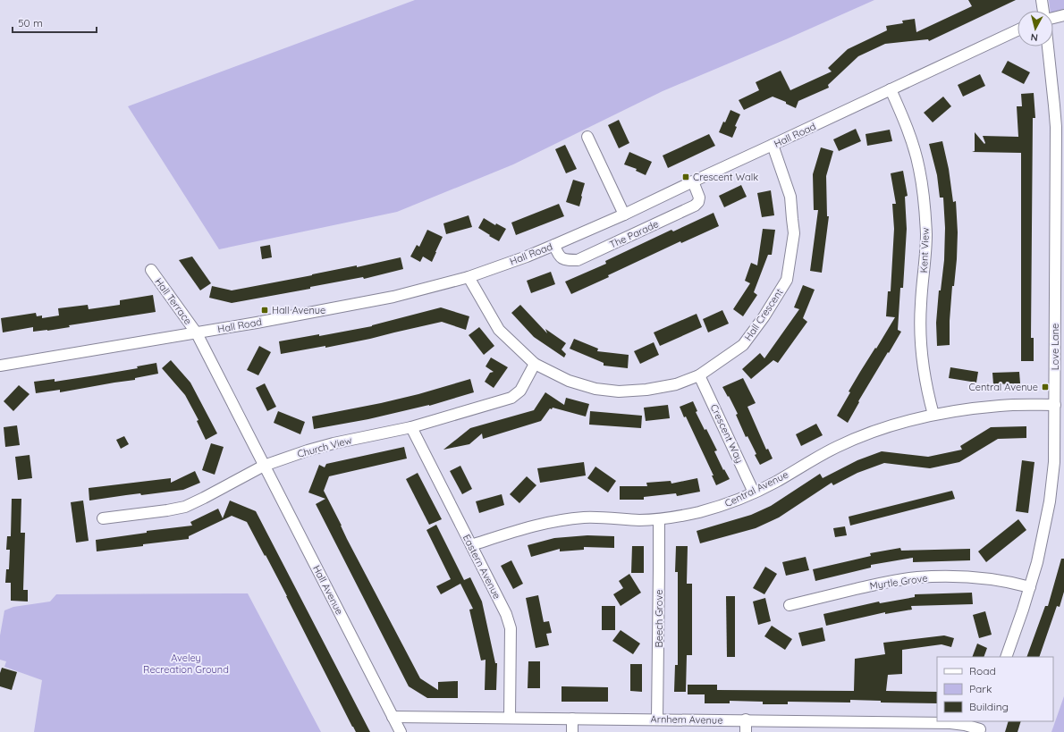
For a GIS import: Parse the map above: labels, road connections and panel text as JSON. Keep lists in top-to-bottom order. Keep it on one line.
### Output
{"streets":{"street":["Hall Road","The Parade","Kent View","Hall Terrace","Hall Crescent","Love Lane","Crescent Way","Church View","Central Avenue","Eastern Avenue","Myrtle Grove","Hall Avenue","Beech Grove","Arnhem Avenue"]},"crossings":[["Hall Road","The Parade"],["Hall Road","Kent View"],["Hall Road","Hall Terrace"],["Hall Road","Hall Crescent"],["Hall Road","Hall Avenue"],["Kent View","Central Avenue"],["Hall Terrace","Hall Avenue"],["Hall Crescent","Crescent Way"],["Hall Crescent","Church View"],["Love Lane","Central Avenue"],["Love Lane","Myrtle Grove"],["Crescent Way","Central Avenue"],["Church View","Eastern Avenue"],["Church View","Hall Avenue"],["Central Avenue","Eastern Avenue"],["Central Avenue","Beech Grove"],["Eastern Avenue","Arnhem Avenue"],["Hall Avenue","Arnhem Avenue"],["Beech Grove","Arnhem Avenue"]],"parks":["Aveley Recreation Ground"],"places":{"transit":["Crescent Walk","Hall Avenue","Central Avenue"]},"legend":["Road","Park","Building"],"scale_bar":"50 m","north":"bottom"}
